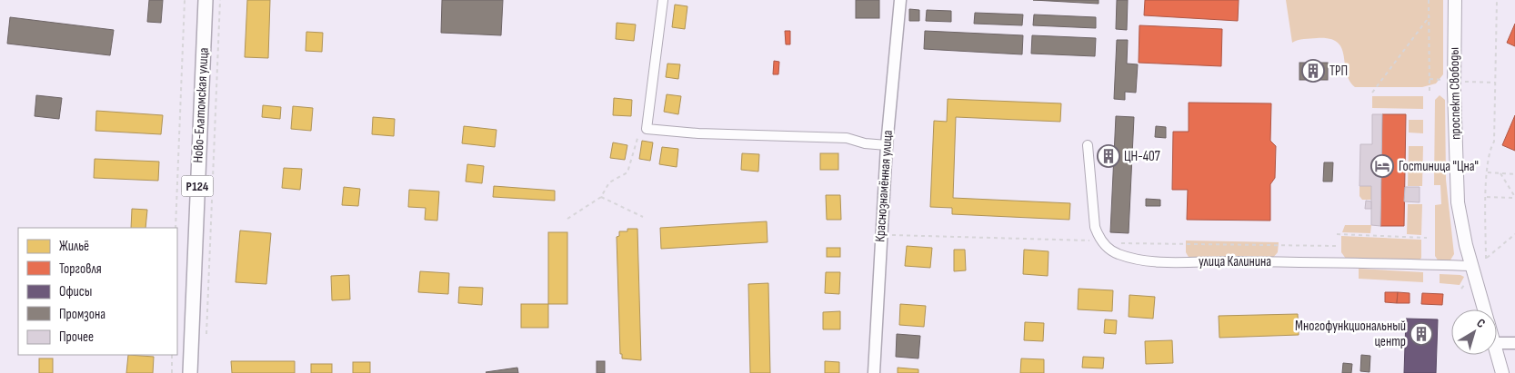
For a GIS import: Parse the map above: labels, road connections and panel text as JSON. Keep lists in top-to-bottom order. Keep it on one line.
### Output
{"streets":{"main road":["проспект Свободы","Ново-Елатомская улица","Р124"],"street":["Краснознамённая улица","улица Калинина"]},"crossings":[["проспект Свободы","улица Калинина"]],"places":{"building":["ТРП","ЦН-407","Многофункциональный центр"],"hotel":["Гостиница \"Цна\""]},"legend":["Жильё","Торговля","Офисы","Промзона","Прочее"],"north":"top right"}
